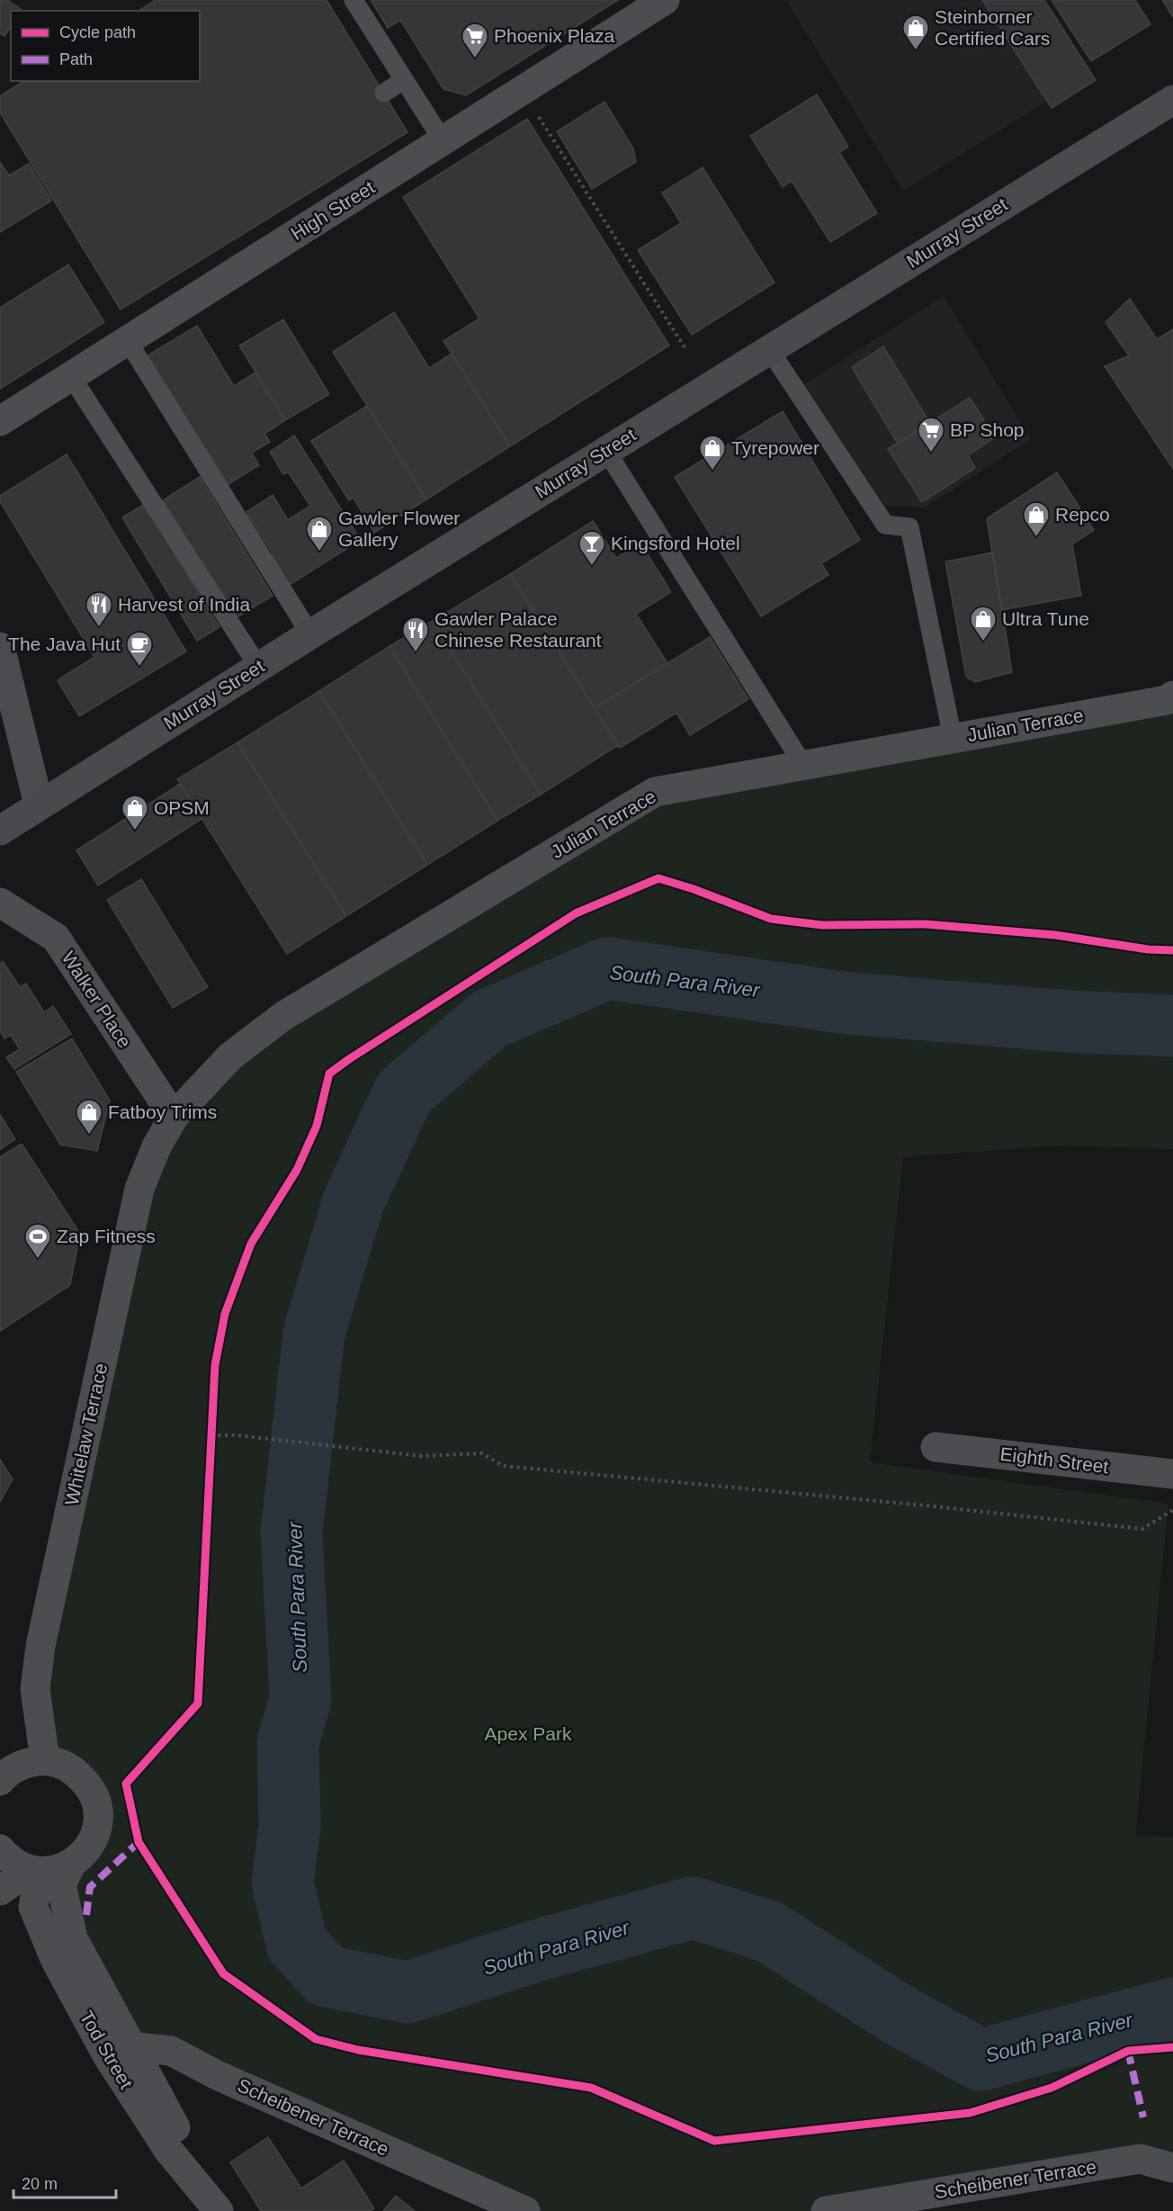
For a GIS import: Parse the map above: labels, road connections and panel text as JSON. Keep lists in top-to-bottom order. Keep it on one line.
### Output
{"streets":{"main road":["Murray Street"],"street":["High Street","Julian Terrace","Walker Place","Whitelaw Terrace","Eighth Street","Tod Street","Scheibener Terrace"]},"crossings":[["Julian Terrace","Walker Place"],["Julian Terrace","Whitelaw Terrace"],["Walker Place","Whitelaw Terrace"],["Tod Street","Scheibener Terrace"]],"water":["South Para River"],"parks":["Apex Park"],"places":{"shop":["Steinborner Certified Cars","Tyrepower","Repco","Gawler Flower Gallery","Ultra Tune","OPSM","Fatboy Trims"],"supermarket":["Phoenix Plaza","BP Shop"],"bar":["Kingsford Hotel"],"restaurant":["Harvest of India","Gawler Palace Chinese Restaurant"],"cafe":["The Java Hut"],"sports":["Zap Fitness"]},"legend":["Cycle path","Path"],"scale_bar":"20 m"}
